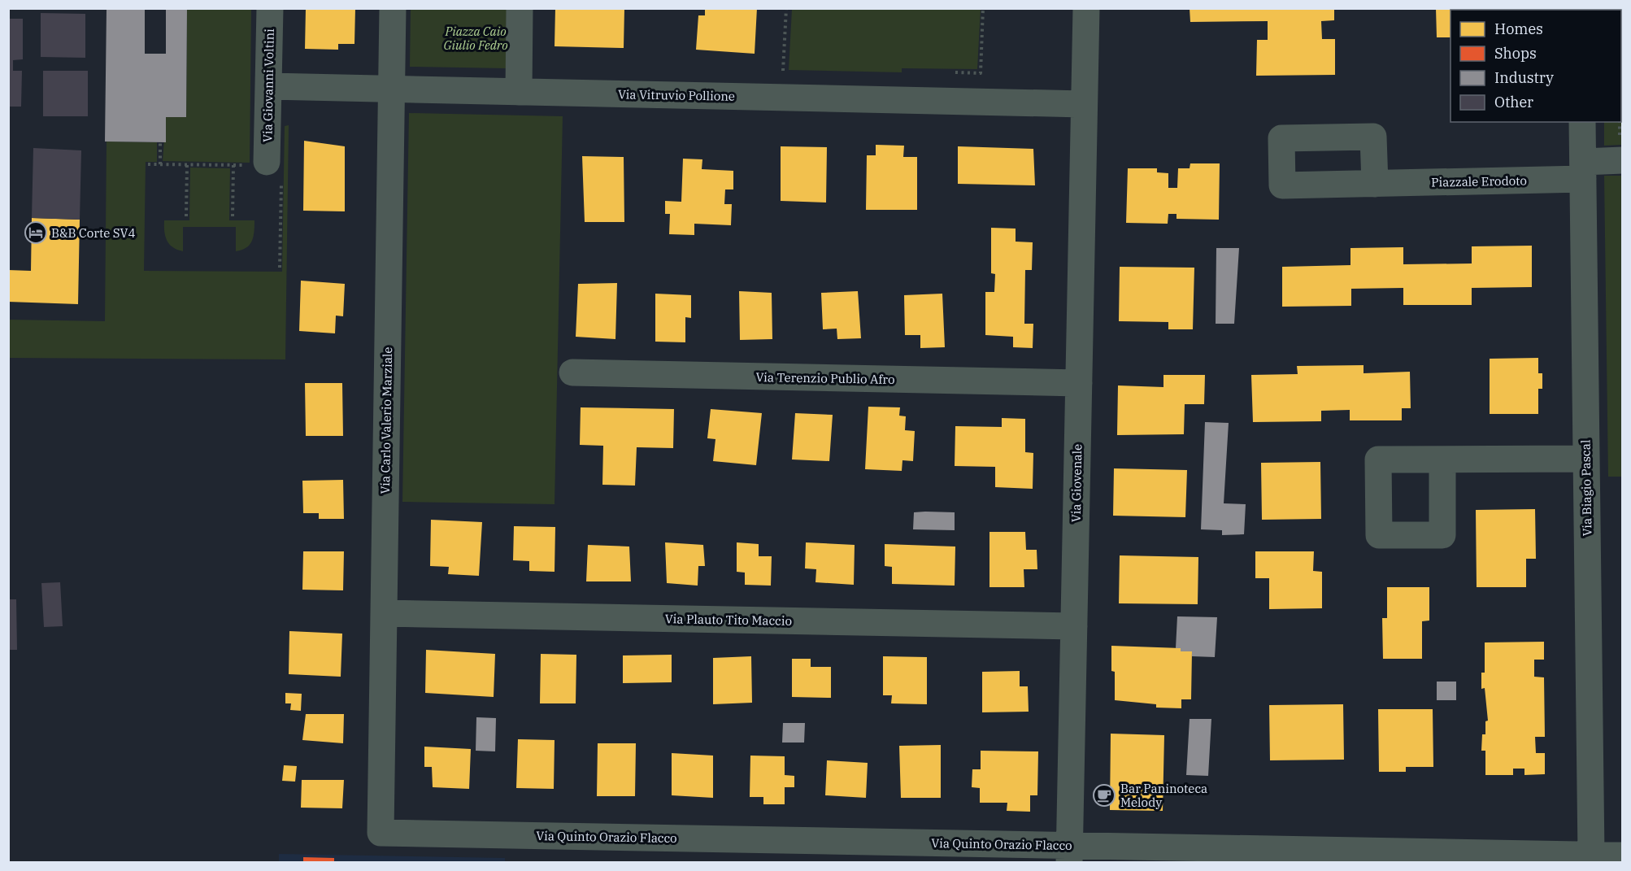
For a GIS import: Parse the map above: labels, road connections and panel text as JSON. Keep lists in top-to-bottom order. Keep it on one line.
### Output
{"streets":{"street":["Via Giovanni Voltini","Via Vitruvio Pollione","Piazzale Erodoto","Via Terenzio Publio Afro","Via Carlo Valerio Marziale","Via Giovenale","Via Biagio Pascal","Via Plauto Tito Maccio","Via Quinto Orazio Flacco"]},"crossings":[["Via Giovanni Voltini","Via Vitruvio Pollione"],["Via Vitruvio Pollione","Via Carlo Valerio Marziale"],["Via Vitruvio Pollione","Via Giovenale"],["Piazzale Erodoto","Via Biagio Pascal"],["Via Terenzio Publio Afro","Via Giovenale"],["Via Carlo Valerio Marziale","Via Plauto Tito Maccio"],["Via Carlo Valerio Marziale","Via Quinto Orazio Flacco"],["Via Giovenale","Via Plauto Tito Maccio"],["Via Giovenale","Via Quinto Orazio Flacco"],["Via Biagio Pascal","Via Quinto Orazio Flacco"]],"parks":["Piazza Caio Giulio Fedro"],"places":{"hotel":["B&B Corte SV4"],"cafe":["Bar Paninoteca Melody"]},"legend":["Homes","Shops","Industry","Other"]}
